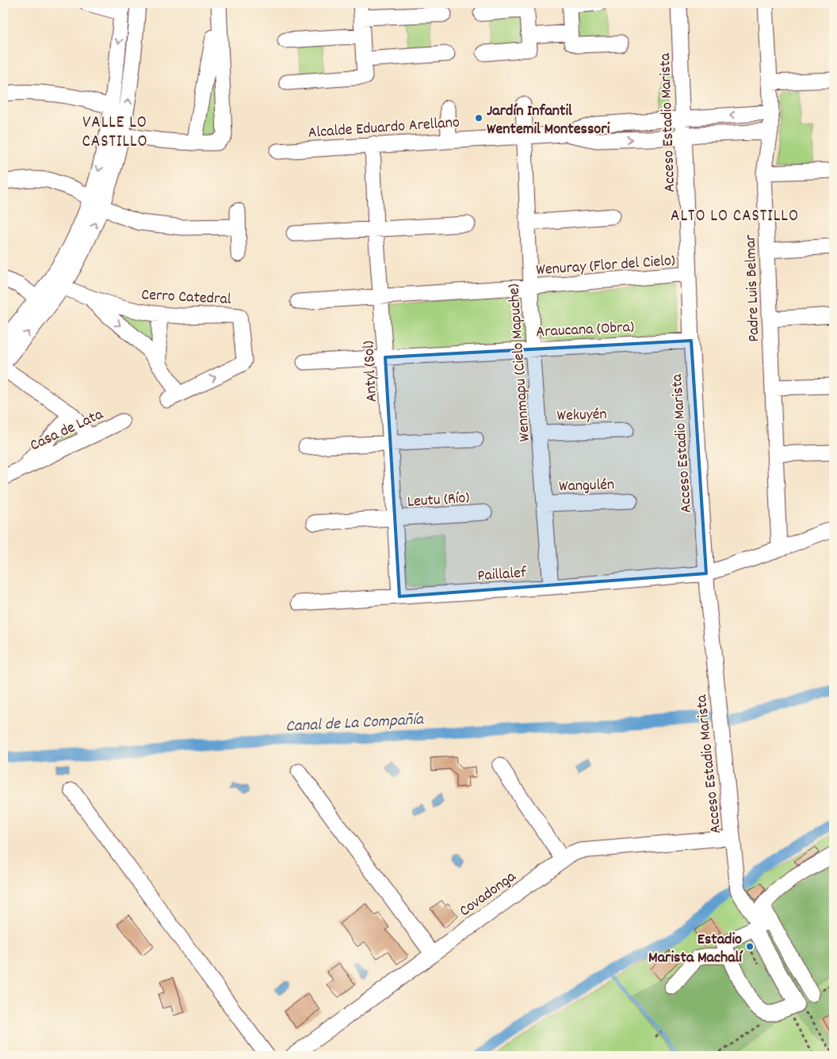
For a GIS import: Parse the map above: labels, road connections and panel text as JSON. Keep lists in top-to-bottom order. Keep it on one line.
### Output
{"streets":{"street":["Acceso Estadio Marista","Alcalde Eduardo Arellano","Wenuray (Flor del Cielo)","Padre Luis Belmar","Cerro Catedral","Araucana (Obra)","Wennmapu (Cielo Mapuche)","Antyl (Sol)","Wekuyén","Casa de Lata","Wangulén","Leutu (Río)","Paillalef","Covadonga"]},"crossings":[["Acceso Estadio Marista","Alcalde Eduardo Arellano"],["Acceso Estadio Marista","Wenuray (Flor del Cielo)"],["Acceso Estadio Marista","Araucana (Obra)"],["Acceso Estadio Marista","Paillalef"],["Acceso Estadio Marista","Covadonga"],["Alcalde Eduardo Arellano","Padre Luis Belmar"],["Alcalde Eduardo Arellano","Wennmapu (Cielo Mapuche)"],["Alcalde Eduardo Arellano","Antyl (Sol)"],["Wenuray (Flor del Cielo)","Wennmapu (Cielo Mapuche)"],["Wenuray (Flor del Cielo)","Antyl (Sol)"],["Padre Luis Belmar","Paillalef"],["Araucana (Obra)","Wennmapu (Cielo Mapuche)"],["Araucana (Obra)","Antyl (Sol)"],["Wennmapu (Cielo Mapuche)","Wekuyén"],["Wennmapu (Cielo Mapuche)","Wangulén"],["Wennmapu (Cielo Mapuche)","Paillalef"],["Antyl (Sol)","Leutu (Río)"],["Antyl (Sol)","Paillalef"]],"districts":["VALLE LO CASTILLO","ALTO LO CASTILLO"],"water":["Canal de La Compañía"],"places":["Jardín Infantil Wentemil Montessori","Estadio Marista Machalí"]}
